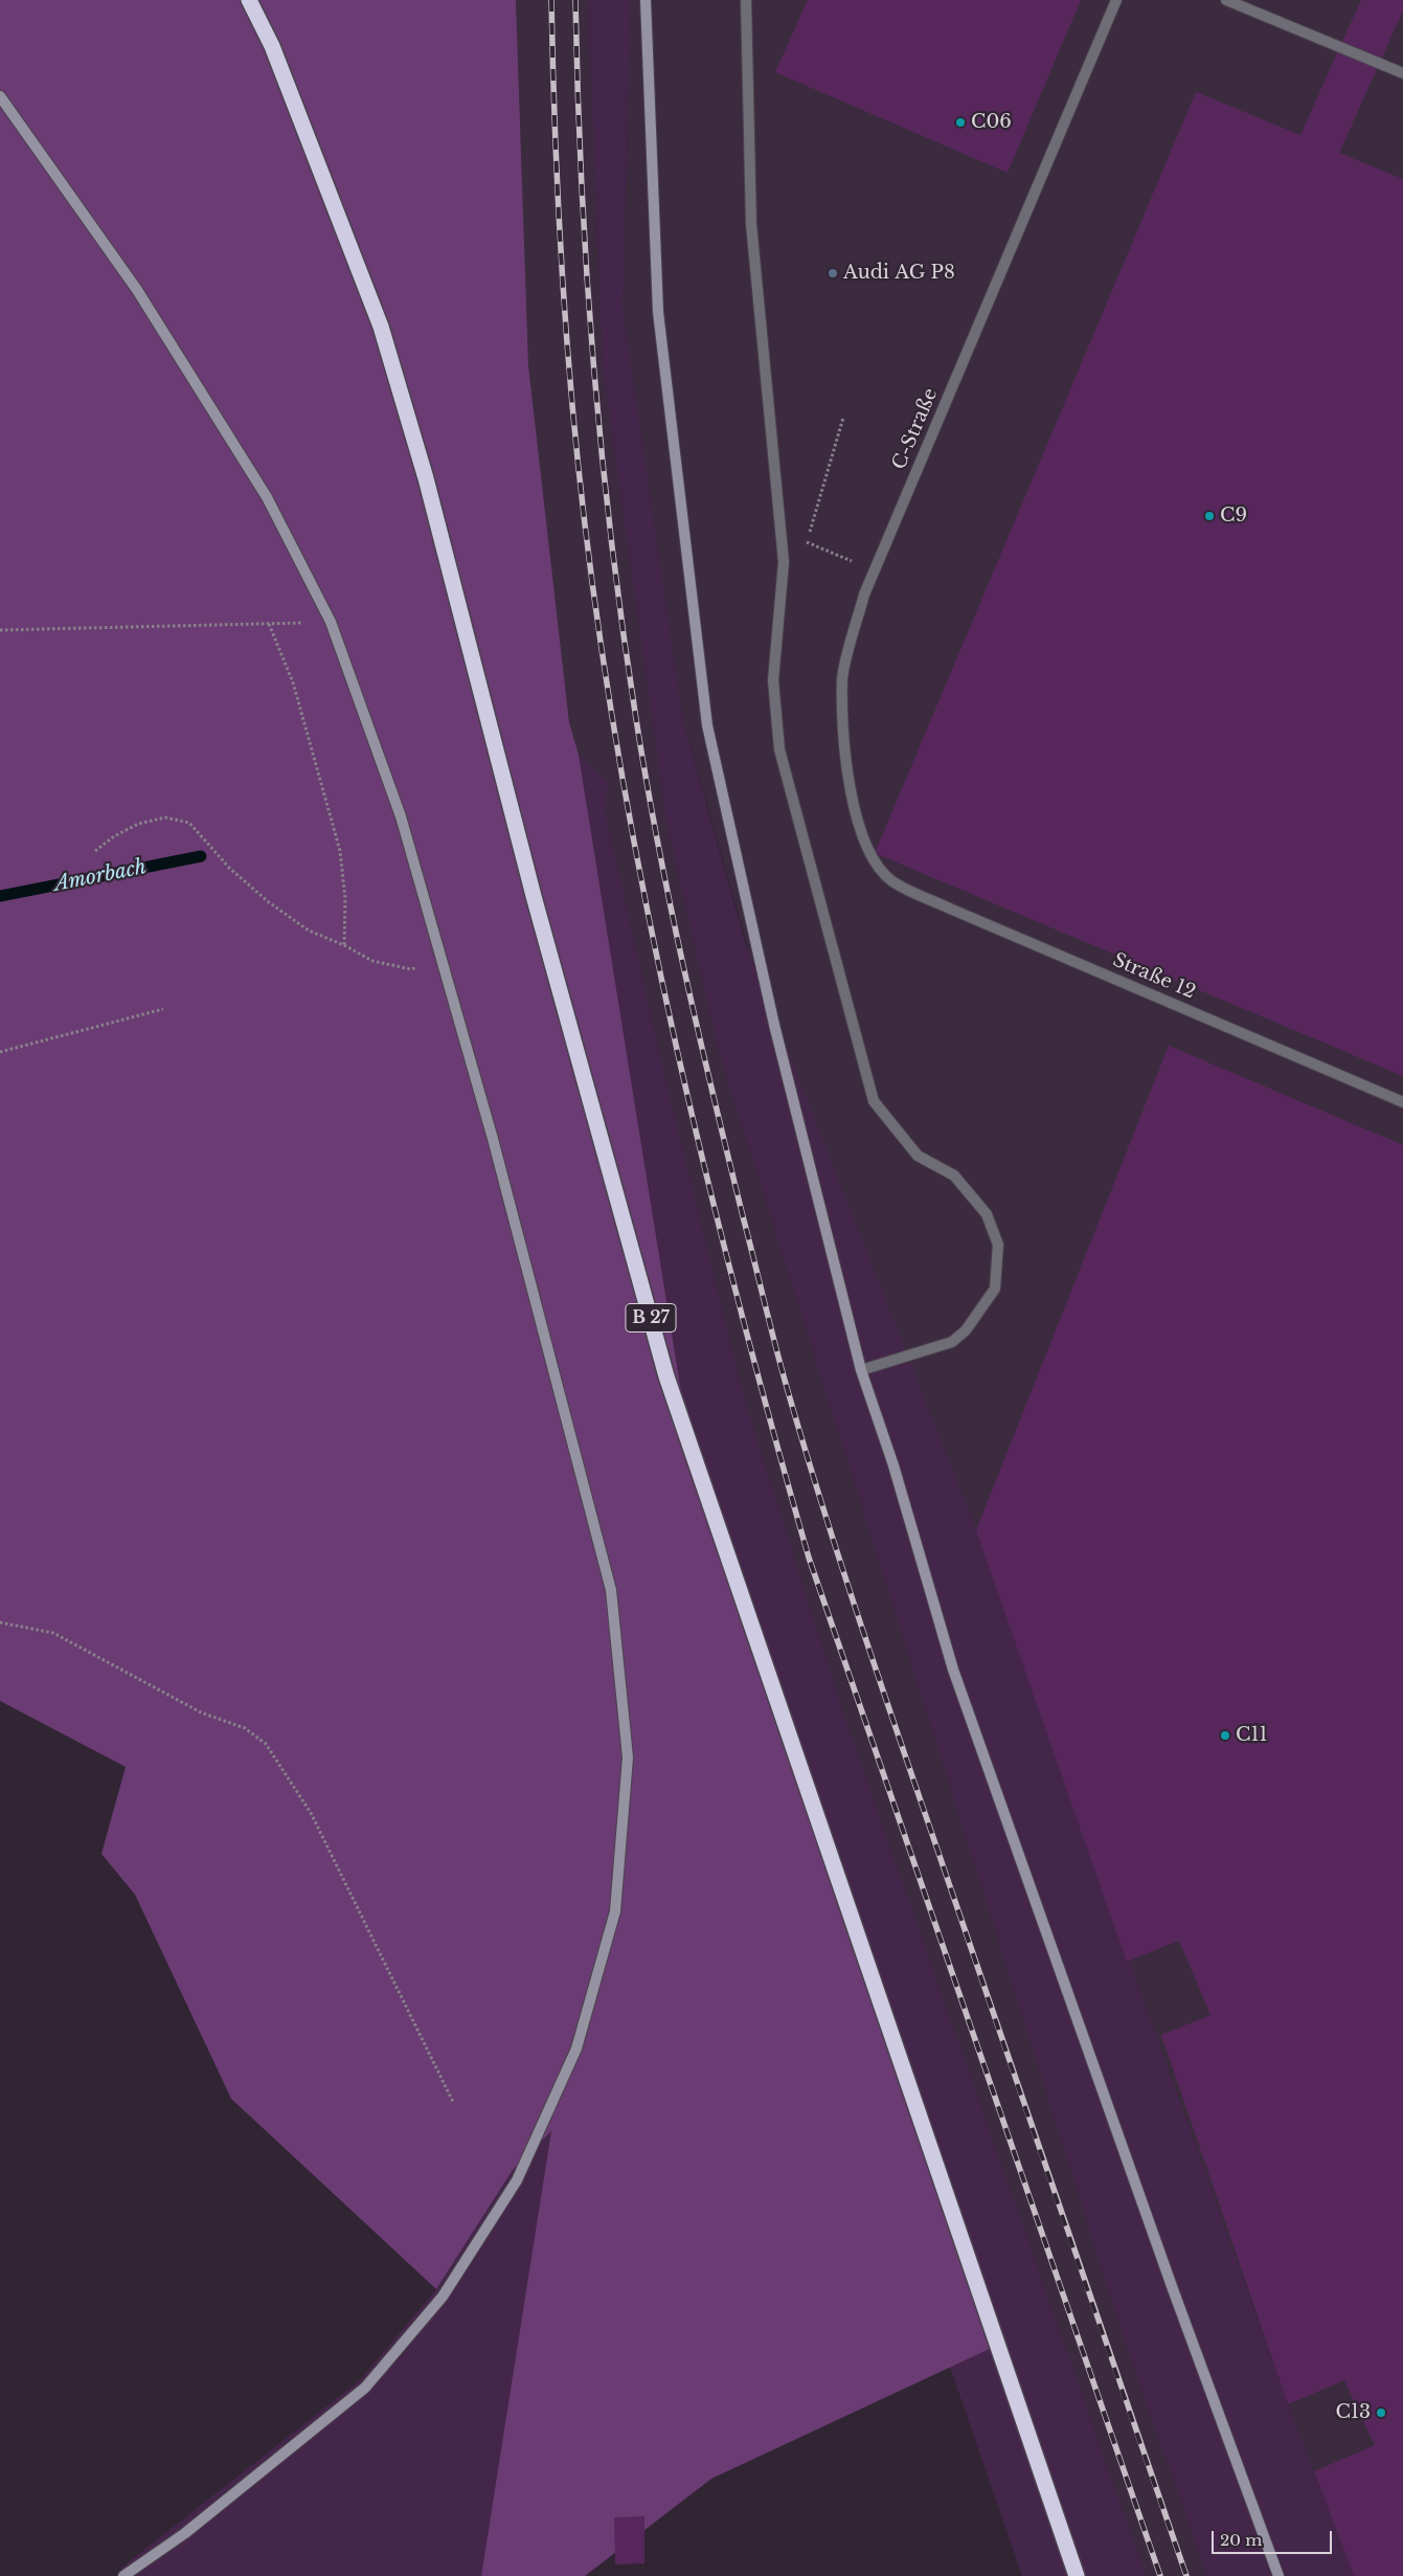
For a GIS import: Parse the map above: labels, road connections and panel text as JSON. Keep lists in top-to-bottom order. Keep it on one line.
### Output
{"streets":{"highway":["B 27"],"street":["C-Straße","Straße 12"]},"crossings":[["C-Straße","Straße 12"]],"water":["Amorbach"],"places":["C06","Audi AG P8","C9","C11","C13"],"scale_bar":"20 m"}
